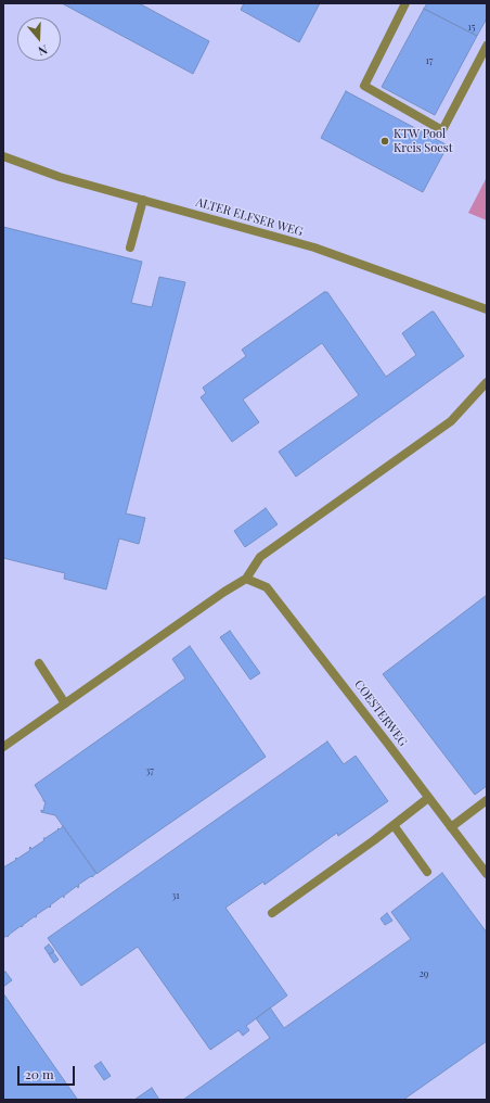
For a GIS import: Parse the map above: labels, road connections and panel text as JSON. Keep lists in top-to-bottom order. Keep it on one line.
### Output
{"streets":{"street":["ALTER ELFSER WEG","COESTERWEG"]},"places":["KTW Pool Kreis Soest"],"house_numbers":["15","17","37","31","29"],"scale_bar":"20 m","north":"bottom"}
